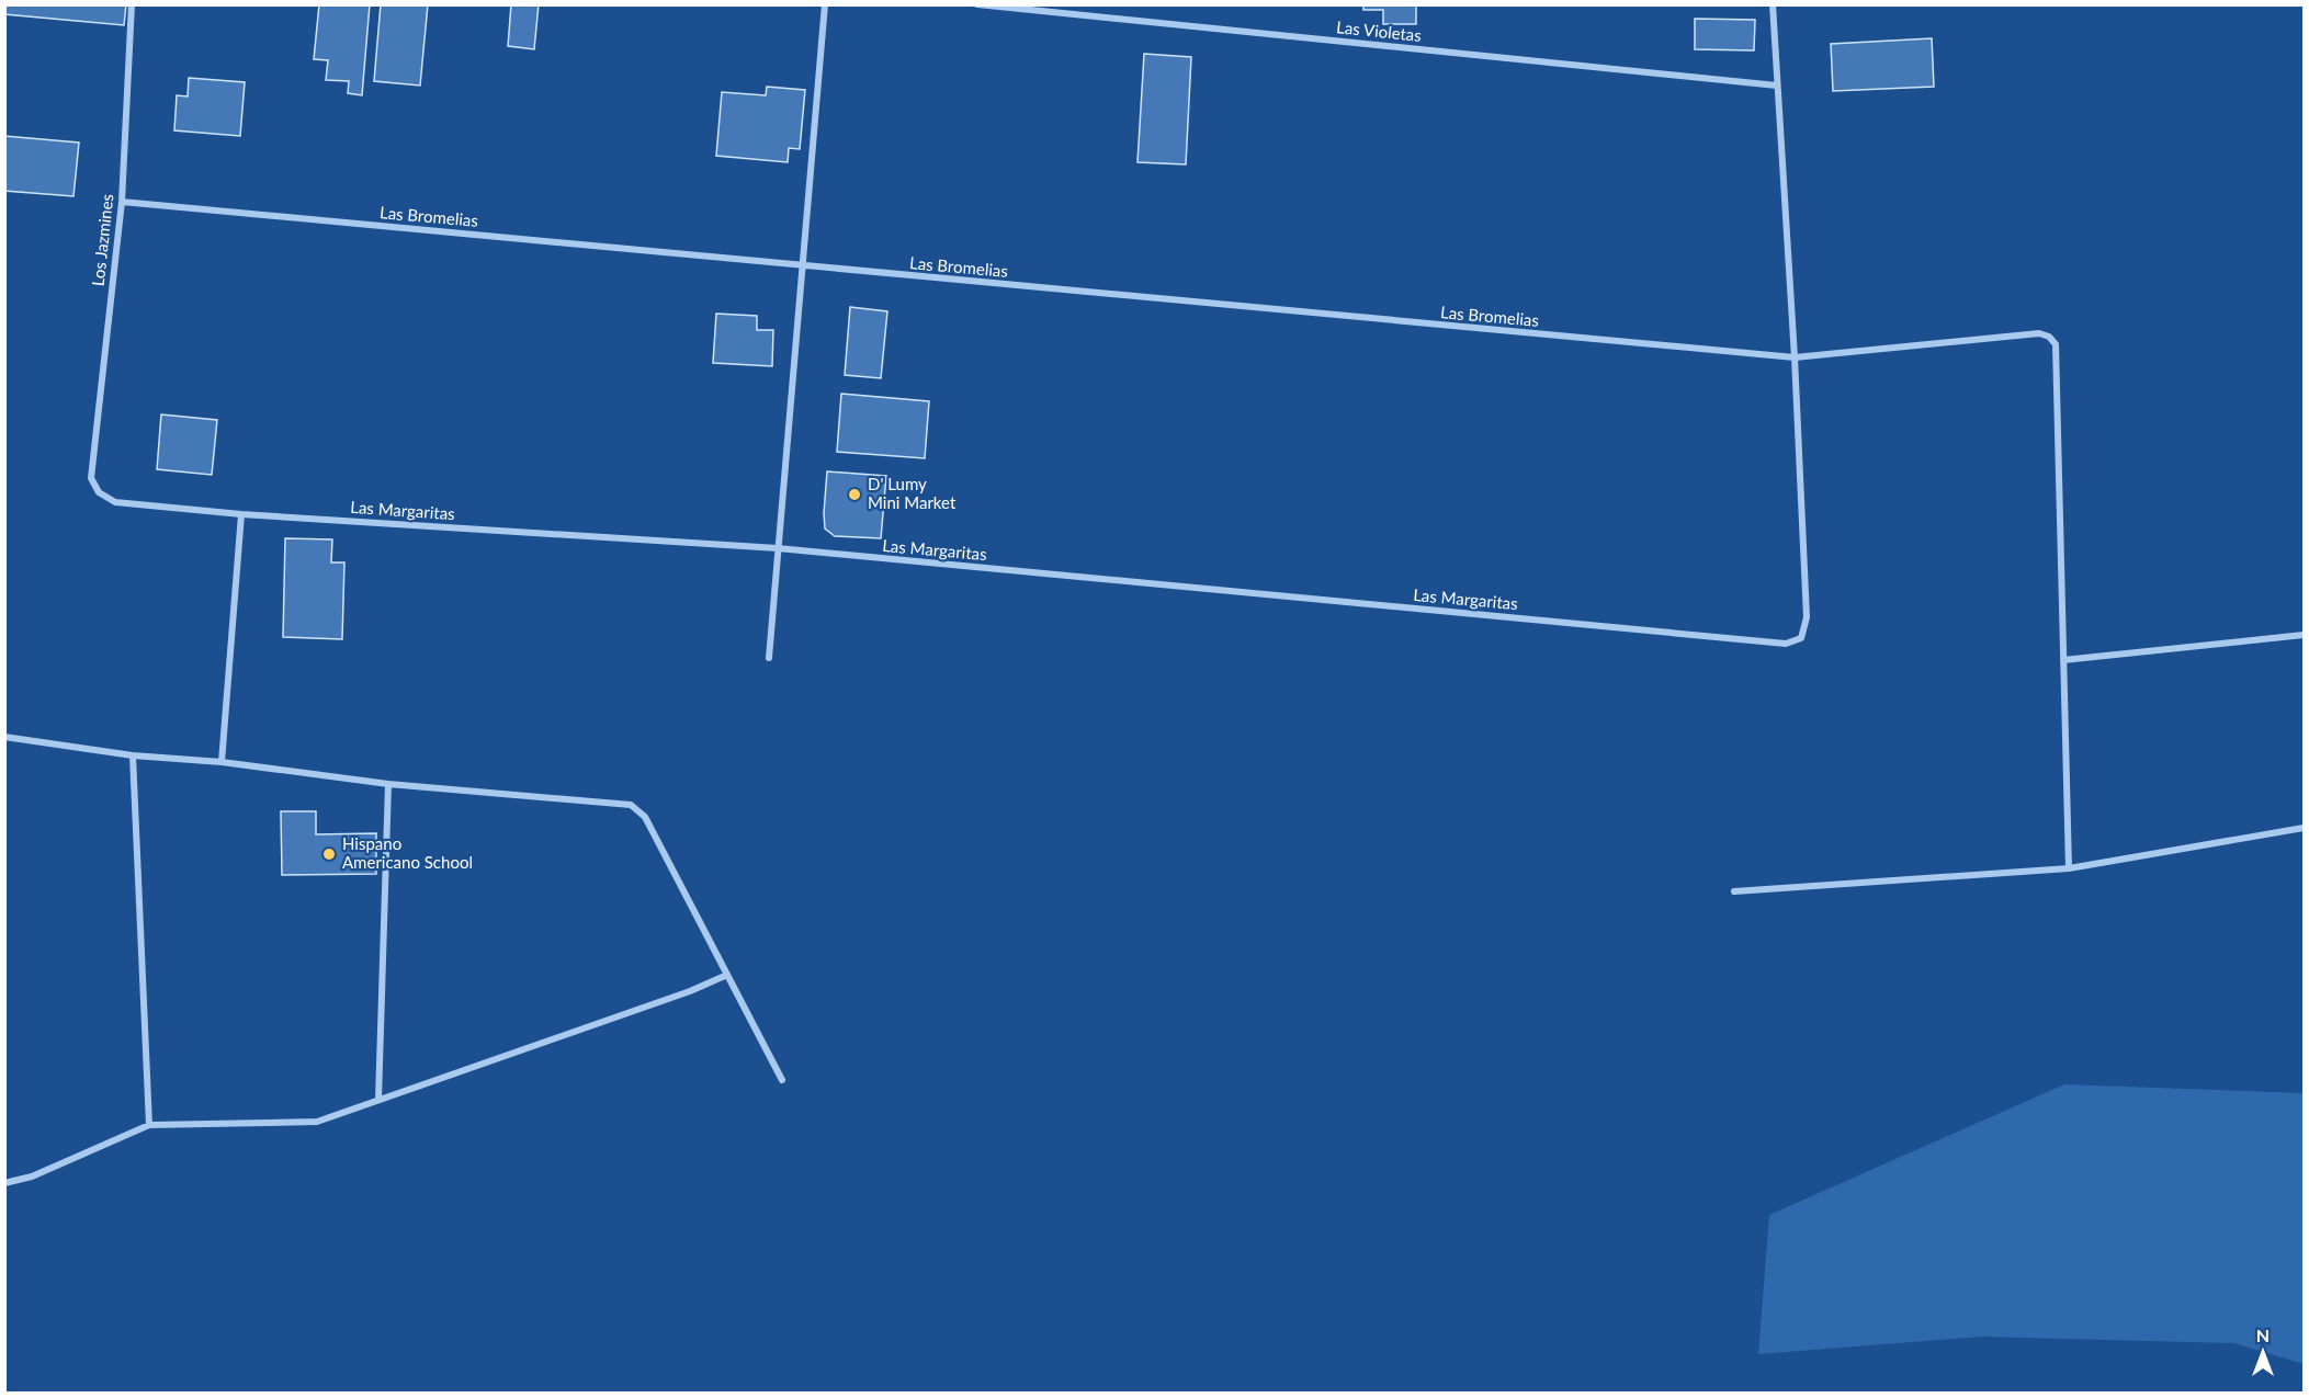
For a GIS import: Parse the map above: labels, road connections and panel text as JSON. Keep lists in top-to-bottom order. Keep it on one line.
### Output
{"streets":{"street":["Las Violetas","Las Bromelias","Los Jazmines","Las Margaritas"]},"crossings":[["Las Bromelias","Los Jazmines"],["Las Bromelias","Las Margaritas"],["Los Jazmines","Las Margaritas"]],"places":["D' Lumy Mini Market","Hispano Americano School"],"north":"top"}
